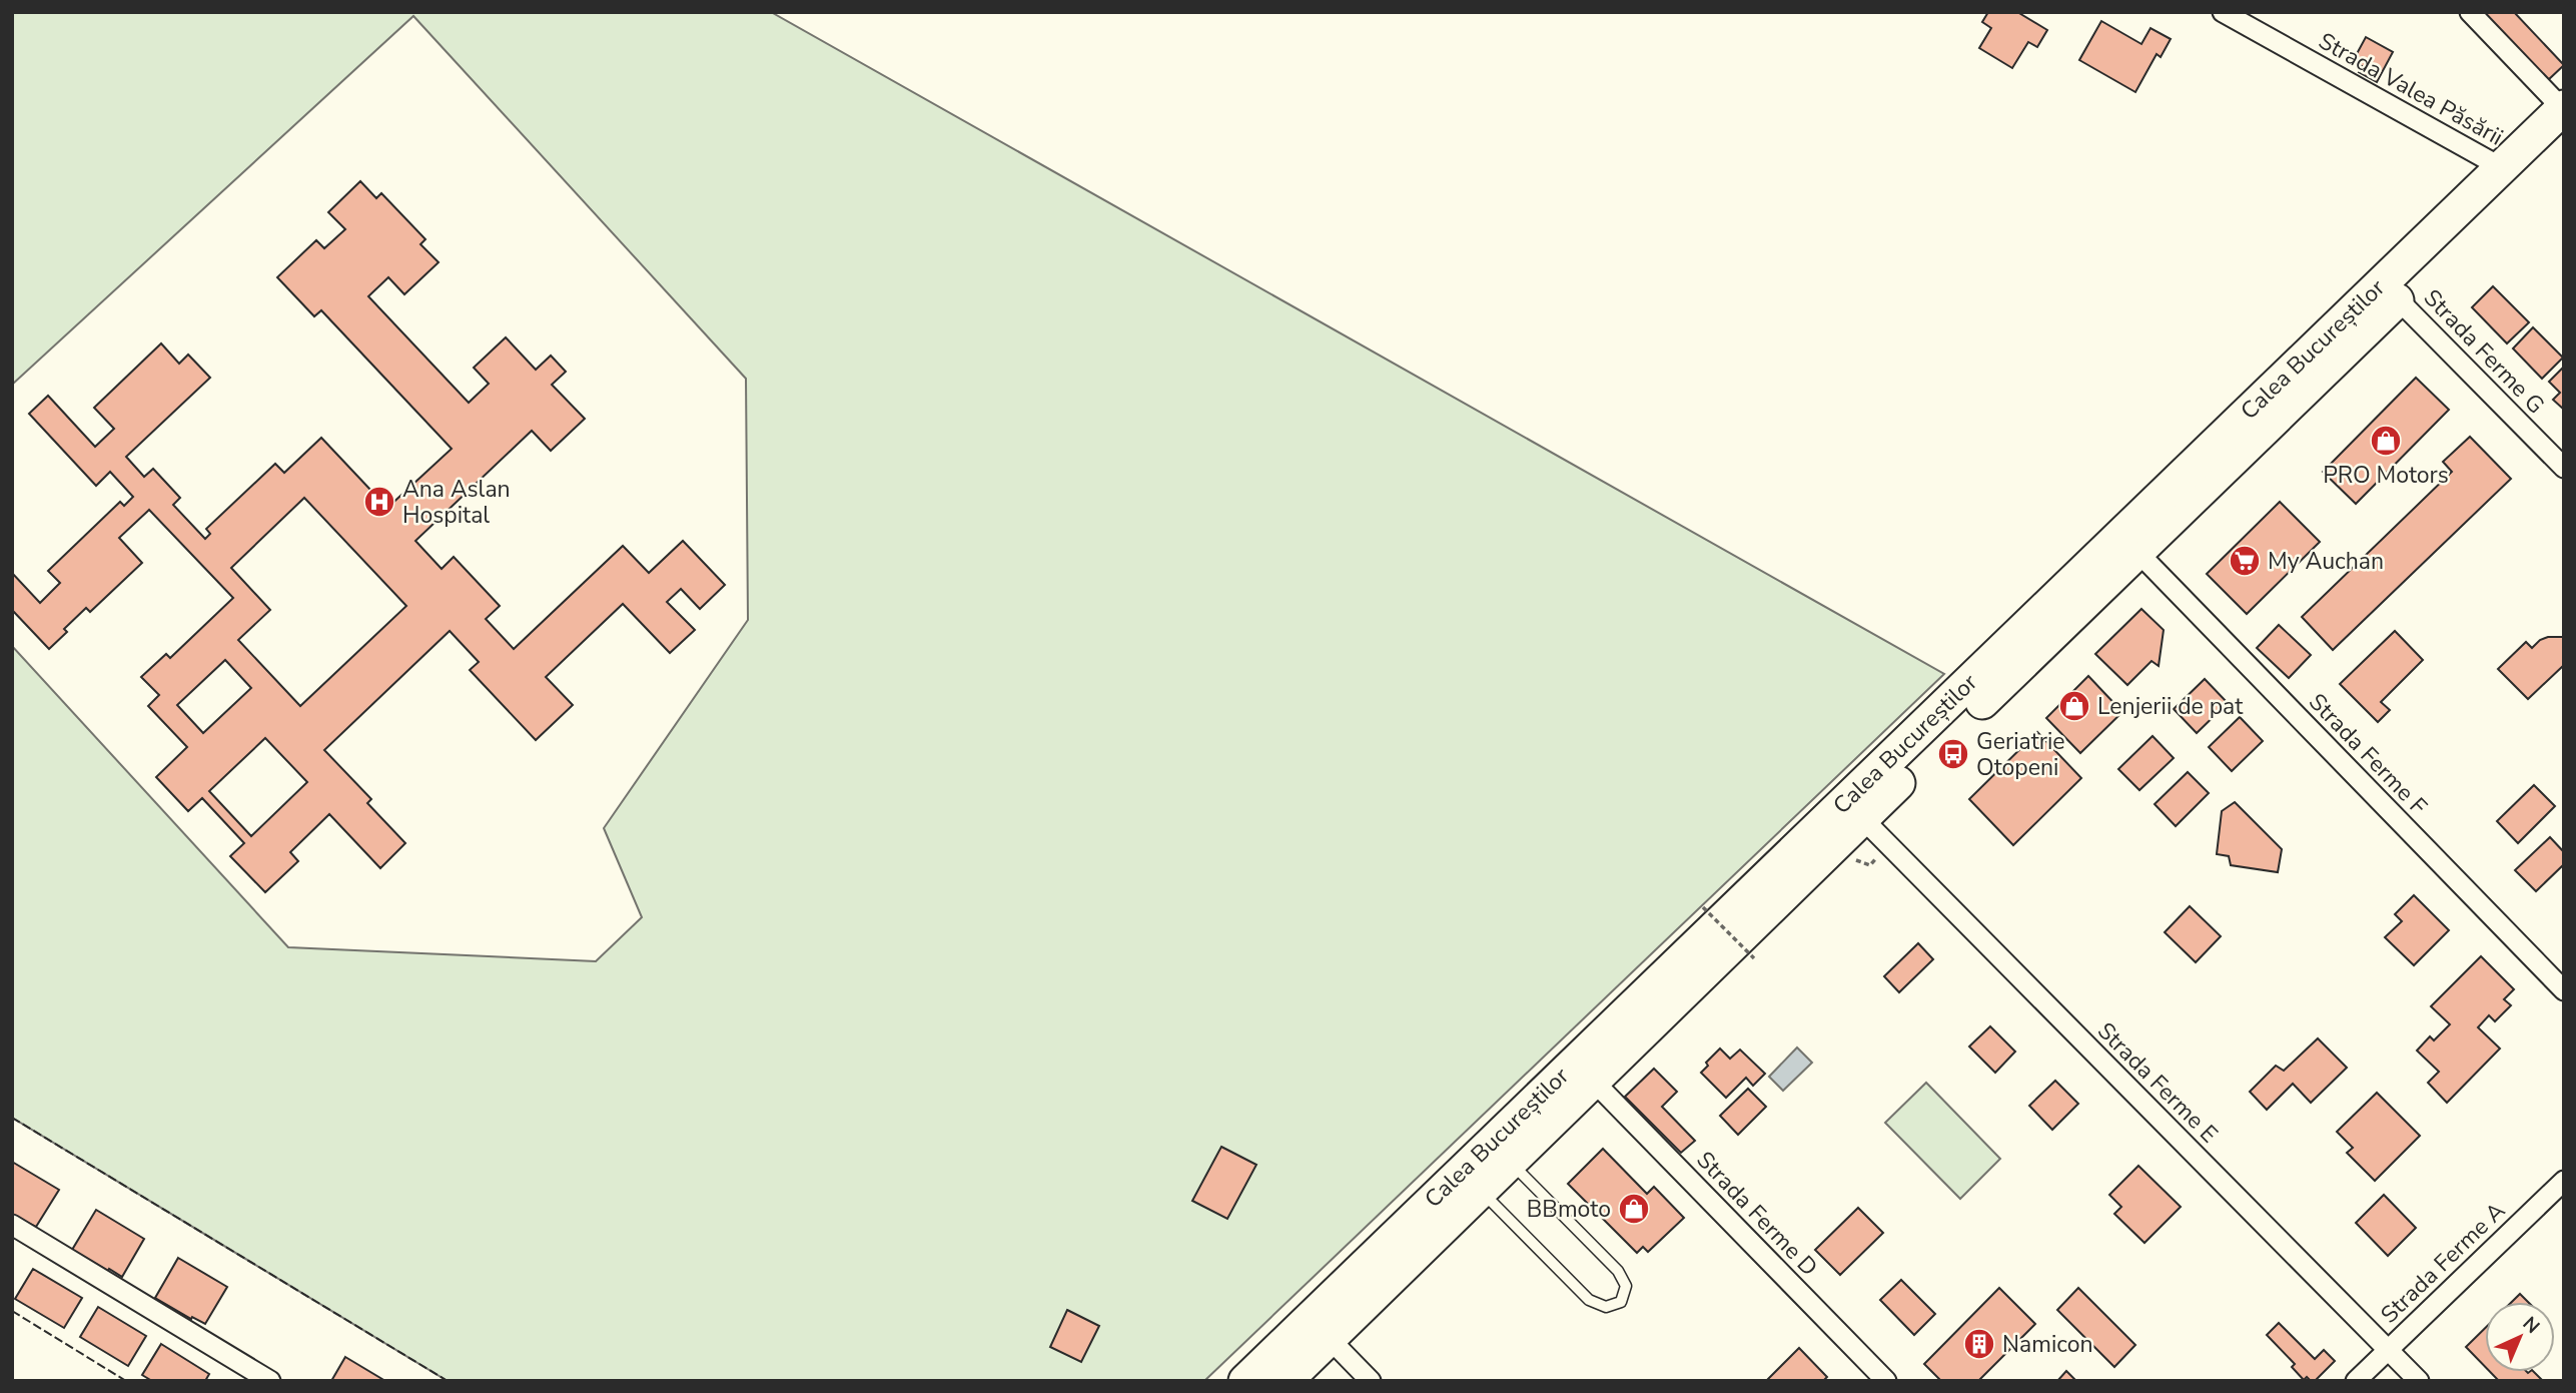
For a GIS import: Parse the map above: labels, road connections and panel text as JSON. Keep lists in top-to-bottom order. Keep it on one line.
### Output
{"streets":{"highway":["Calea Bucureștilor"],"street":["Strada Valea Păsării","Strada Ferme G","Strada Ferme F","Strada Ferme E","Strada Ferme D","Strada Ferme A"]},"crossings":[["Strada Valea Păsării","Calea Bucureștilor"],["Calea Bucureștilor","Strada Ferme G"],["Calea Bucureștilor","Strada Ferme F"],["Calea Bucureștilor","Strada Ferme E"],["Calea Bucureștilor","Strada Ferme D"],["Strada Ferme E","Strada Ferme A"]],"places":{"shop":["PRO Motors","Lenjerii de pat","BBmoto"],"hospital":["Ana Aslan Hospital"],"supermarket":["My Auchan"],"bus stop":["Geriatrie Otopeni"],"building":["Namicon"]},"north":"top right"}
